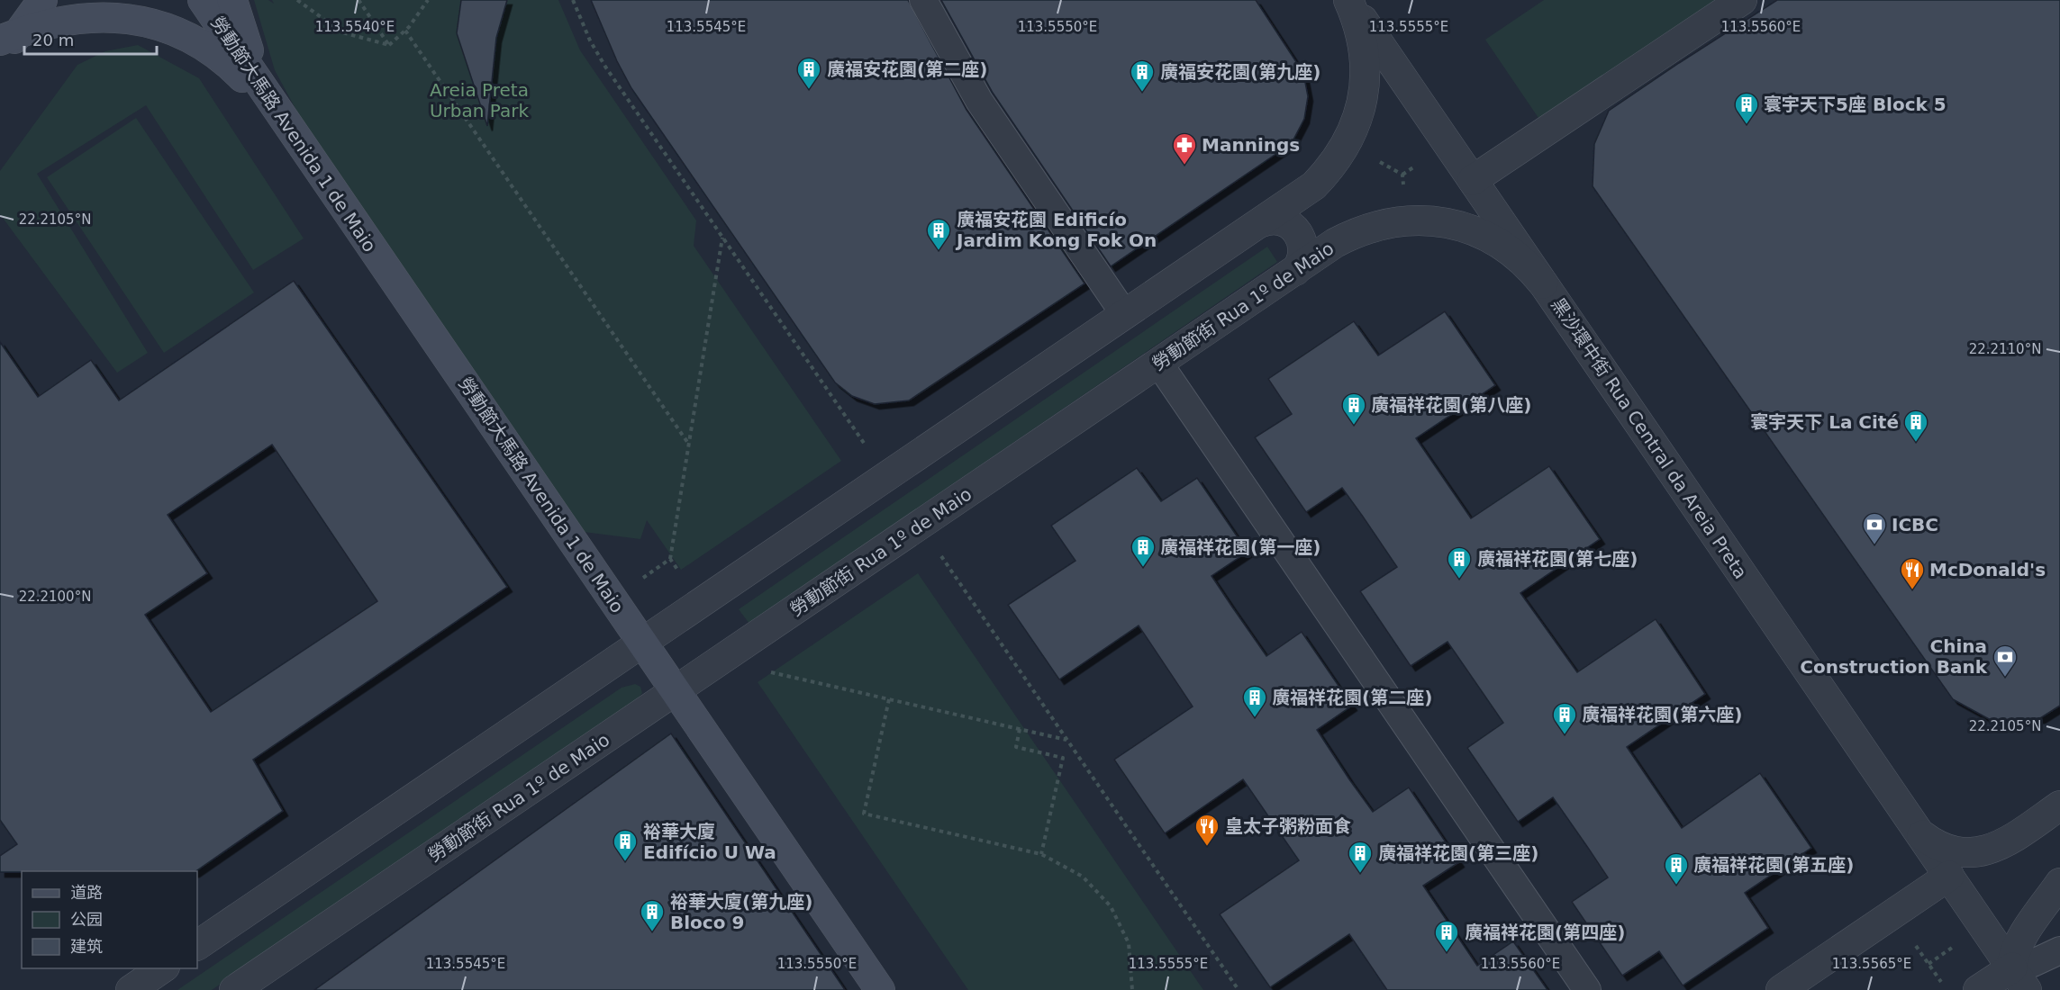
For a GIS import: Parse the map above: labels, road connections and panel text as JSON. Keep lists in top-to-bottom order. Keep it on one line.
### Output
{"streets":{"street":["勞動節大馬路 Avenida 1 de Maio","勞動節街 Rua 1º de Maio","黑沙環中街 Rua Central da Areia Preta"]},"crossings":[["勞動節大馬路 Avenida 1 de Maio","勞動節街 Rua 1º de Maio"],["勞動節街 Rua 1º de Maio","黑沙環中街 Rua Central da Areia Preta"]],"parks":["Areia Preta Urban Park"],"places":{"building":["廣福安花園(第二座)","廣福安花園(第九座)","寰宇天下5座 Block 5","廣福安花園 Edificío Jardim Kong Fok On","廣福祥花園(第八座)","寰宇天下 La Cité","廣福祥花園(第一座)","廣福祥花園(第七座)","廣福祥花園(第二座)","廣福祥花園(第六座)","裕華大廈 Edifício U Wa","廣福祥花園(第三座)","廣福祥花園(第五座)","裕華大廈(第九座) Bloco 9","廣福祥花園(第四座)"],"pharmacy":["Mannings"],"bank":["ICBC","China Construction Bank"],"restaurant":["McDonald's","皇太子粥粉面食"]},"legend":["道路","公园","建筑"],"scale_bar":"20 m","coordinates":["113.5540°E","113.5545°E","113.5550°E","113.5555°E","113.5560°E","22.2105°N","22.2110°N","22.2100°N","113.5565°E"]}
